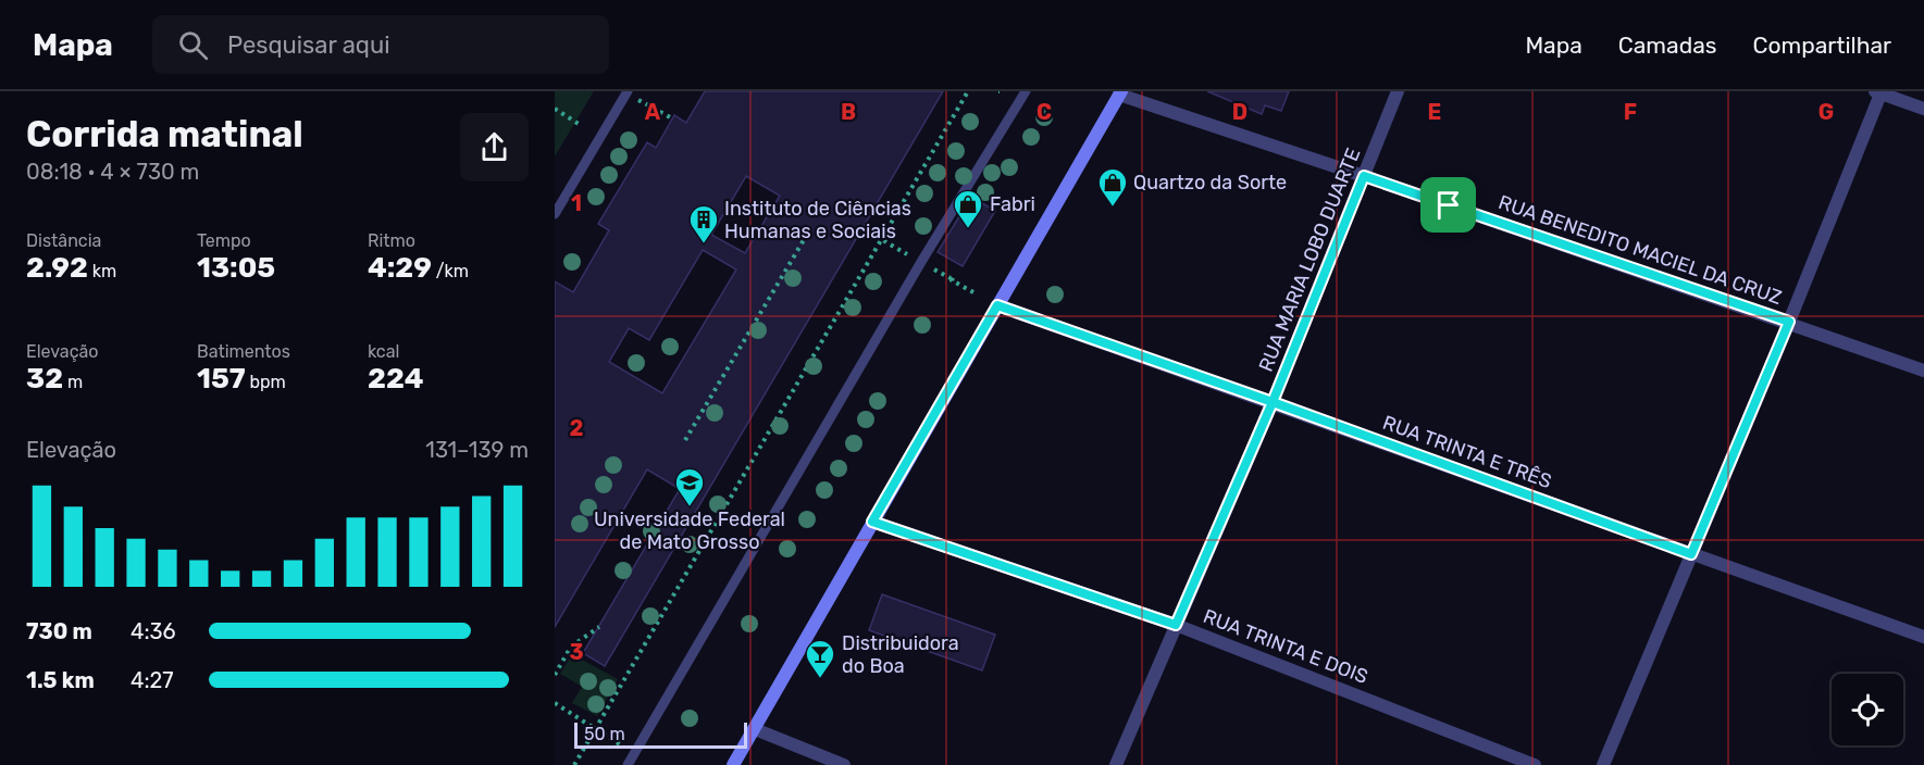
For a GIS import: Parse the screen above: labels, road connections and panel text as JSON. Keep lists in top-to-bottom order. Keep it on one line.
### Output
{"streets":{"street":["RUA BENEDITO MACIEL DA CRUZ","RUA MARIA LOBO DUARTE","RUA TRINTA E TRÊS","RUA TRINTA E DOIS"]},"crossings":[["RUA BENEDITO MACIEL DA CRUZ","RUA MARIA LOBO DUARTE"],["RUA MARIA LOBO DUARTE","RUA TRINTA E TRÊS"],["RUA MARIA LOBO DUARTE","RUA TRINTA E DOIS"]],"places":{"shop":["Quartzo da Sorte","Fabri"],"building":["Instituto de Ciências Humanas e Sociais"],"school or university":["Universidade Federal de Mato Grosso"],"bar":["Distribuidora do Boa"]},"scale_bar":"50 m","page":{"header":"Mapa","search":"Pesquisar aqui","nav":["Mapa","Camadas","Compartilhar"],"heading":["Corrida matinal","08:18 · 4 × 730 m"],"stats":[["Distância","2.92 km"],["Tempo","13:05"],["Ritmo","4:29 /km"],["Elevação","32 m"],["Batimentos","157 bpm"],["kcal","224"]],"chart":["Elevação","131–139 m"],"list":[{"name":"730 m","note":"4:36"},{"name":"1.5 km","note":"4:27"}],"scale":"50 m"},"grid":{"columns":["A","B","C","D","E","F","G"],"rows":["1","2","3"]}}
